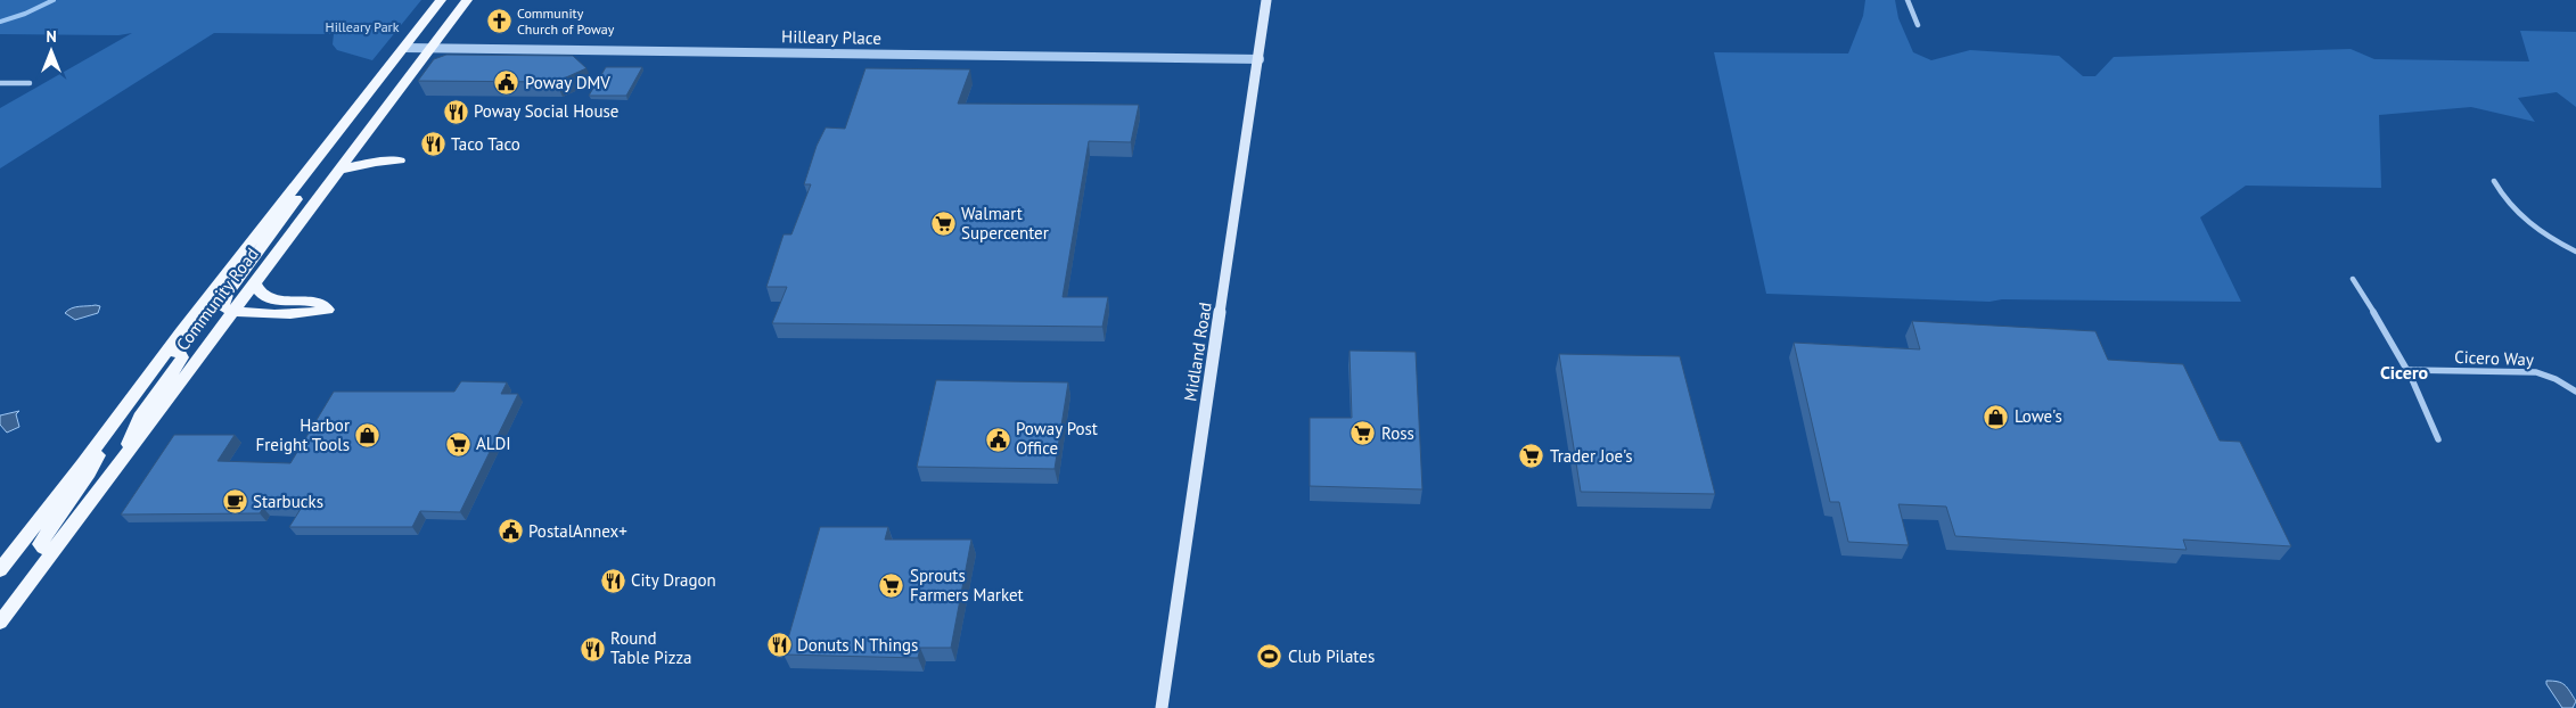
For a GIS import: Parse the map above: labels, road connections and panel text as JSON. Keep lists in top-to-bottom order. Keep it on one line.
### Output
{"streets":{"main road":["Community Road","Midland Road"],"street":["Hilleary Place","Cicero Way"]},"crossings":[["Hilleary Place","Community Road"],["Hilleary Place","Midland Road"]],"districts":["Cicero"],"parks":["Hilleary Park"],"places":{"church":["Community Church of Poway"],"public building":["Poway DMV","Poway Post Office","PostalAnnex+"],"restaurant":["Poway Social House","Taco Taco","City Dragon","Donuts N Things","Round Table Pizza"],"supermarket":["Walmart Supercenter","Ross","ALDI","Trader Joe's","Sprouts Farmers Market"],"shop":["Lowe's","Harbor Freight Tools"],"cafe":["Starbucks"],"sports":["Club Pilates"]},"north":"top"}
